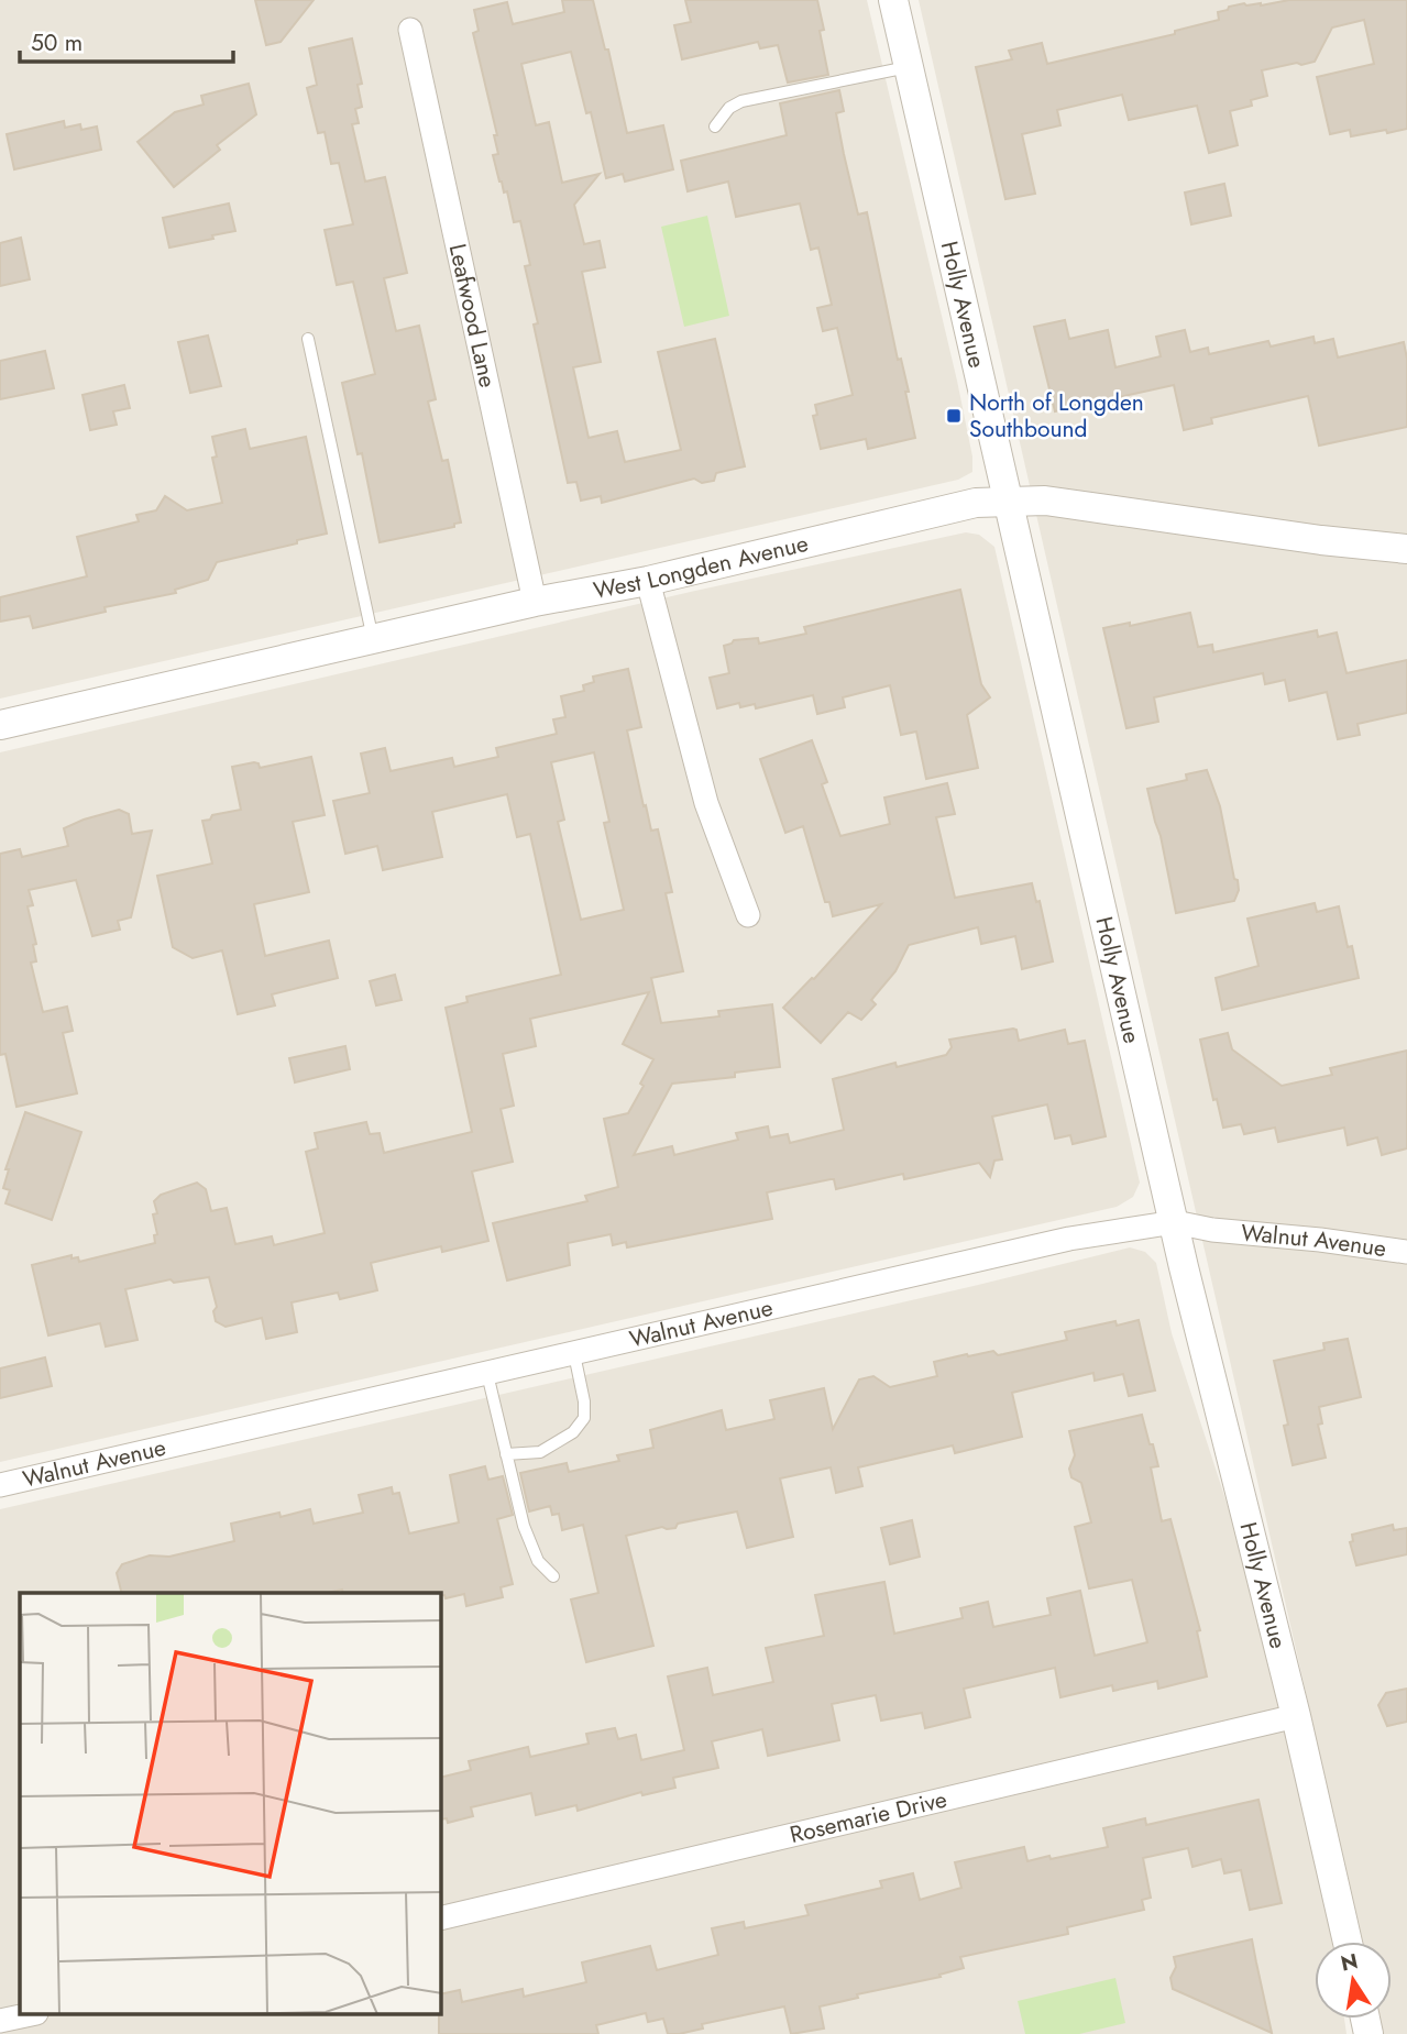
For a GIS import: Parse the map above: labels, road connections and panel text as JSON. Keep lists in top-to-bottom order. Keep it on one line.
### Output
{"streets":{"street":["Holly Avenue","Leafwood Lane","West Longden Avenue","Walnut Avenue","Rosemarie Drive"]},"crossings":[["Holly Avenue","West Longden Avenue"],["Holly Avenue","Walnut Avenue"],["Holly Avenue","Rosemarie Drive"],["Leafwood Lane","West Longden Avenue"]],"places":{"transit":["North of Longden Southbound"]},"scale_bar":"50 m","north":"top"}
